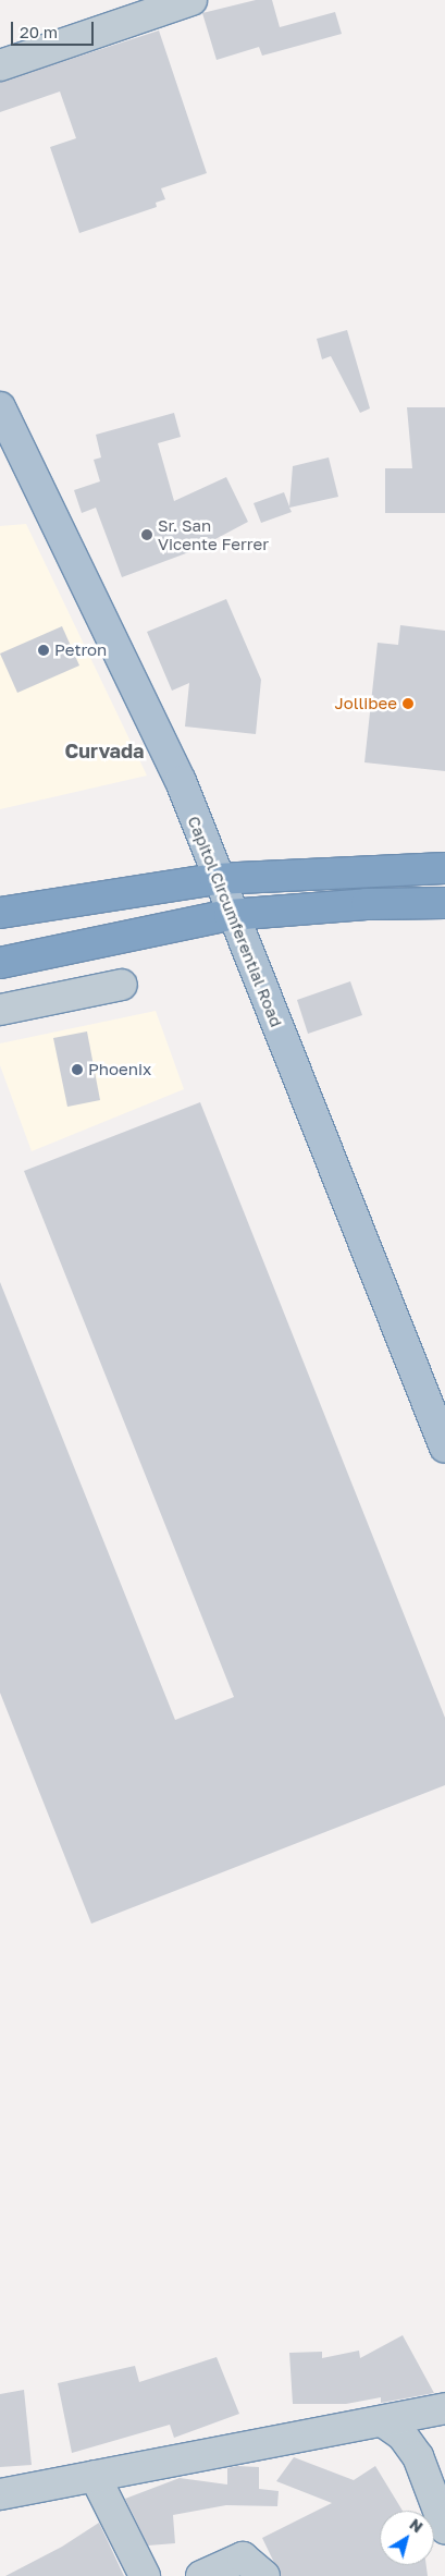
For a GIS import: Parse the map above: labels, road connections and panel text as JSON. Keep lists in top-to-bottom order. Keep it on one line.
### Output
{"streets":{"main road":["Capitol Circumferential Road"]},"districts":["Curvada"],"places":["Sr. San Vicente Ferrer","Petron","Jollibee","Phoenix"],"scale_bar":"20 m","north":"top right"}
